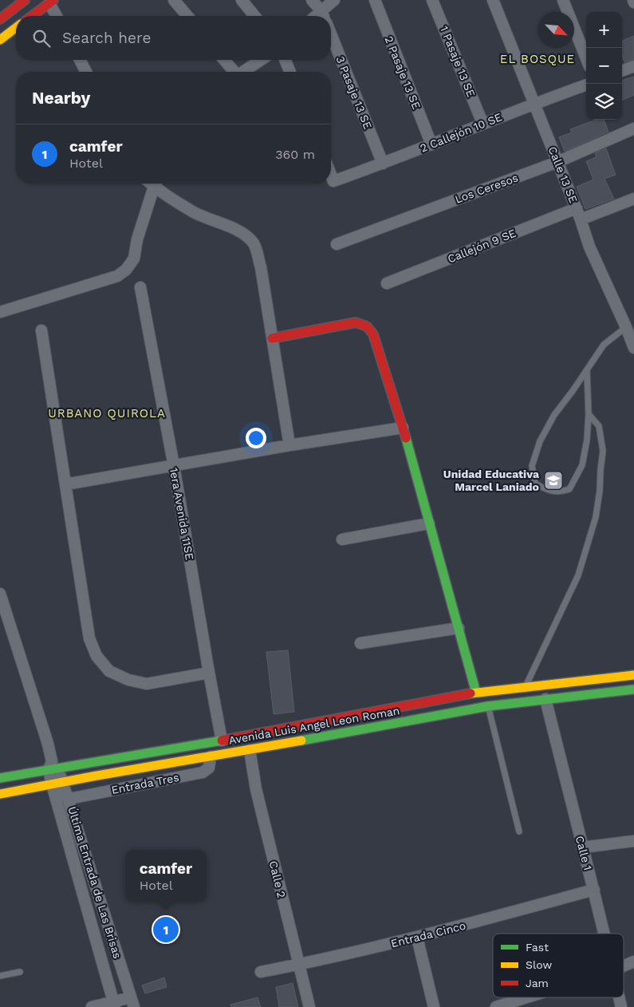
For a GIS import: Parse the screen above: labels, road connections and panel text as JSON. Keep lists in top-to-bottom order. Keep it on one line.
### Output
{"streets":{"main road":["Avenida Luis Angel Leon Roman"],"street":["1 Pasaje 13 SE","2 Pasaje 13 SE","3 Pasaje 13 SE","2 Callejón 10 SE","Calle 13 SE","Los Ceresos","Callejón 9 SE","1era Avenida 11SE","Entrada Tres","Calle 1","Calle 2","Última Entrada de Las Brisas","Entrada Cinco"]},"crossings":[["1 Pasaje 13 SE","2 Callejón 10 SE"],["2 Pasaje 13 SE","2 Callejón 10 SE"],["3 Pasaje 13 SE","2 Callejón 10 SE"],["2 Callejón 10 SE","Calle 13 SE"],["Calle 13 SE","Los Ceresos"],["Calle 13 SE","Callejón 9 SE"],["1era Avenida 11SE","Avenida Luis Angel Leon Roman"],["Avenida Luis Angel Leon Roman","Entrada Tres"],["Avenida Luis Angel Leon Roman","Calle 1"],["Avenida Luis Angel Leon Roman","Calle 2"],["Avenida Luis Angel Leon Roman","Última Entrada de Las Brisas"],["Entrada Tres","Última Entrada de Las Brisas"],["Calle 1","Entrada Cinco"],["Calle 2","Entrada Cinco"]],"districts":["EL BOSQUE","URBANO QUIROLA"],"places":{"school or university":["Unidad Educativa Marcel Laniado"]},"legend":["Fast","Slow","Jam"],"north":"bottom right","page":{"map_buttons":["+","−"],"search":"Search here","heading":"Nearby","list":[{"mark":"1","name":"camfer","note":"Hotel","value":"360 m"}],"popup":["camfer","Hotel"],"pins":"1"}}
